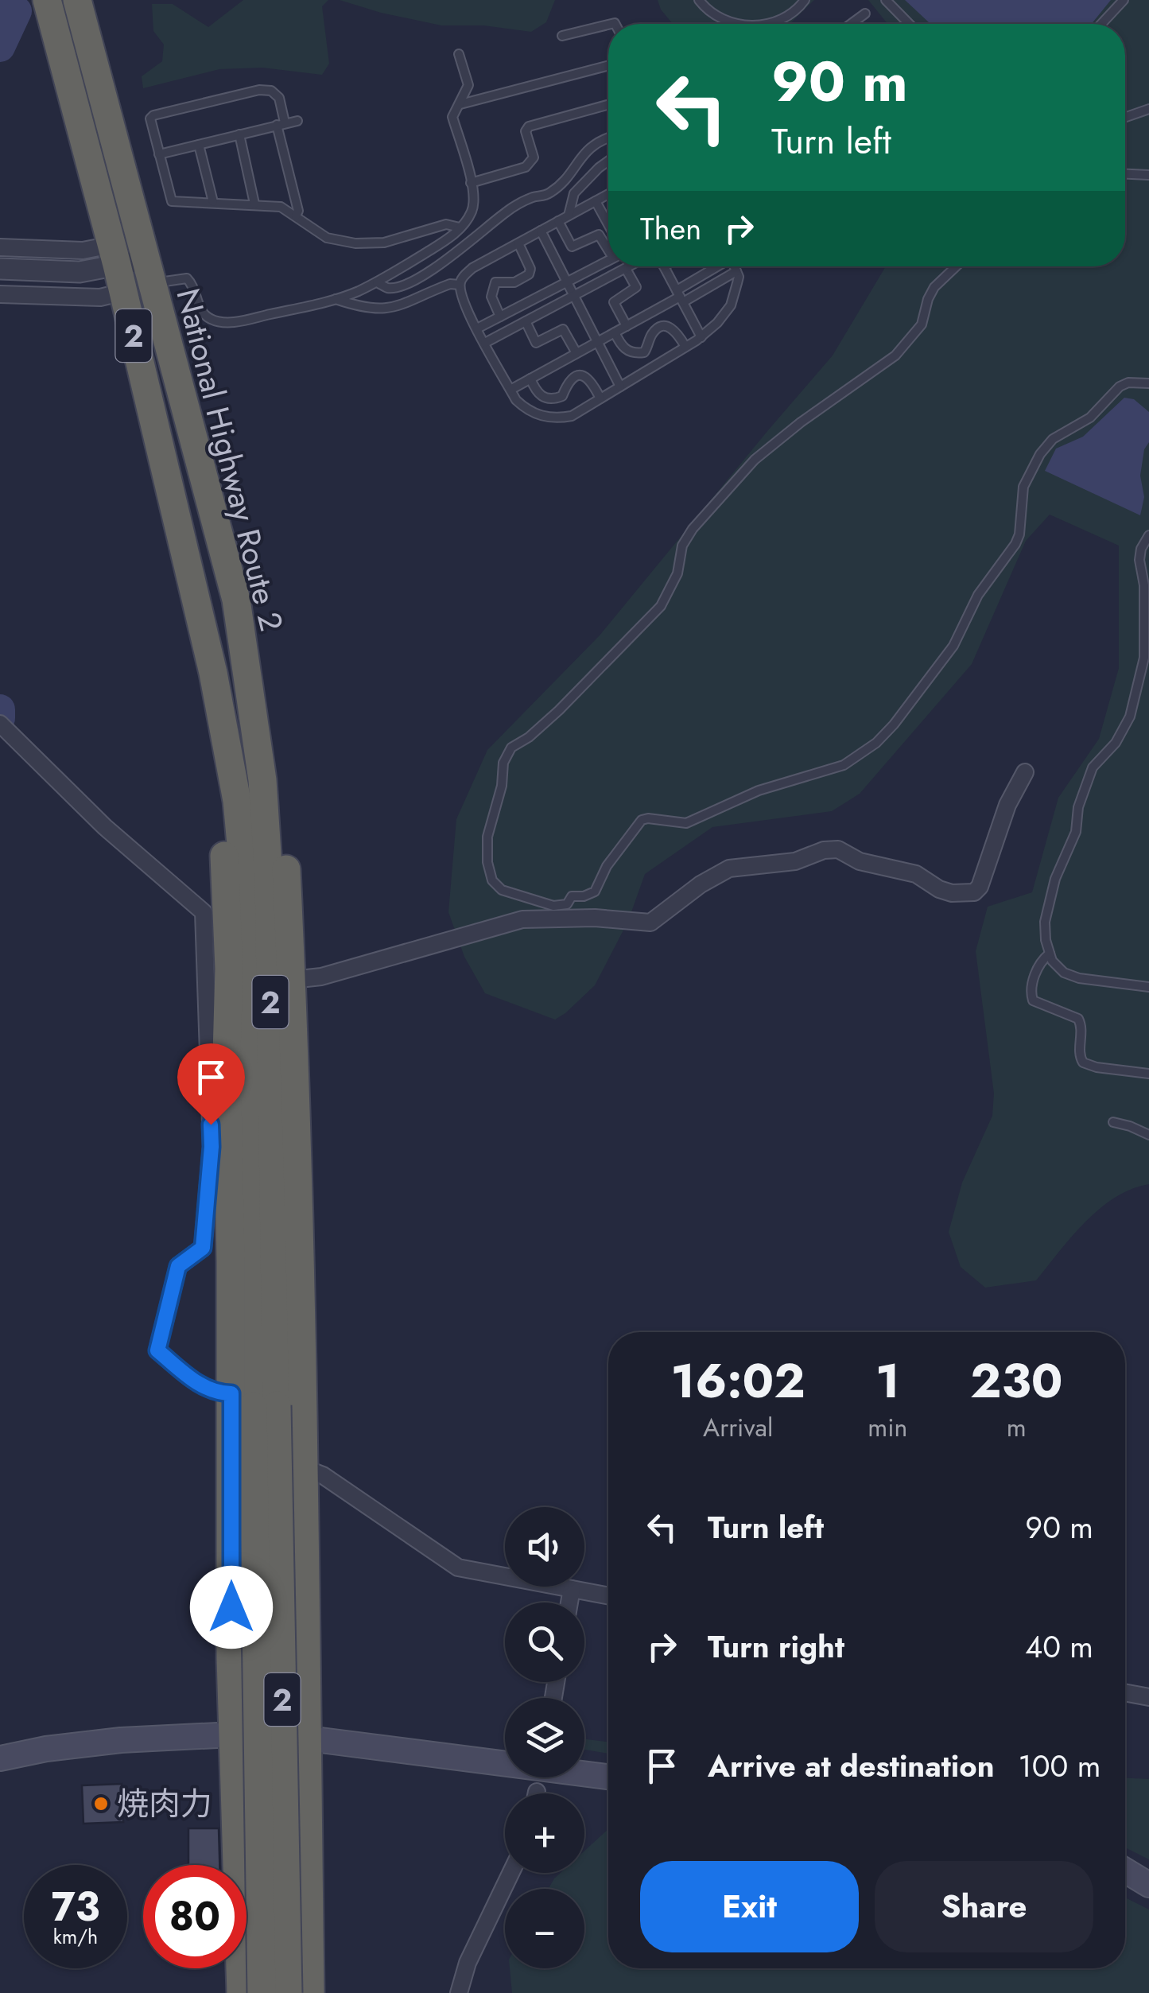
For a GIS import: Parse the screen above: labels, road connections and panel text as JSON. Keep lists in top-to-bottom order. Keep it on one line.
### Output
{"streets":{"highway":["2","National Highway Route 2"]},"places":["焼肉力"],"page":{"turn":["90 m","Turn left"],"then":"Then","eta":["16:02","Arrival","1","min","230","m"],"list":[{"name":"Turn left","value":"90 m"},{"name":"Turn right","value":"40 m"},{"name":"Arrive at destination","value":"100 m"}],"map_buttons":["+","−"],"buttons":["Exit","Share"],"speed":"73 km/h","limit":"80"}}
